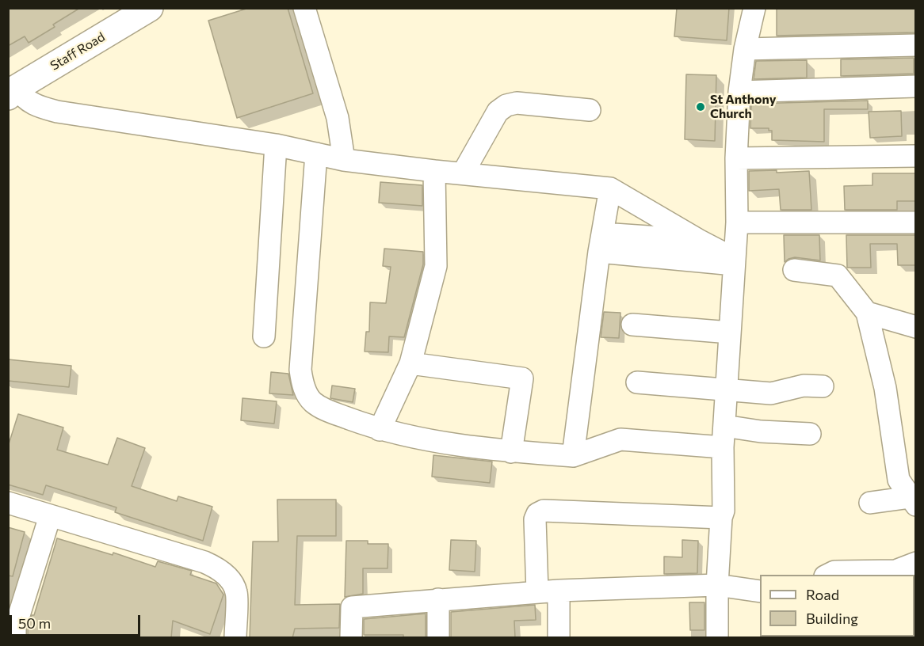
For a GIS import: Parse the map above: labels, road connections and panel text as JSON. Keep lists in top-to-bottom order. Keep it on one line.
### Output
{"streets":{"main road":["Staff Road"]},"places":["St Anthony Church"],"legend":["Road","Building"],"scale_bar":"50 m"}
